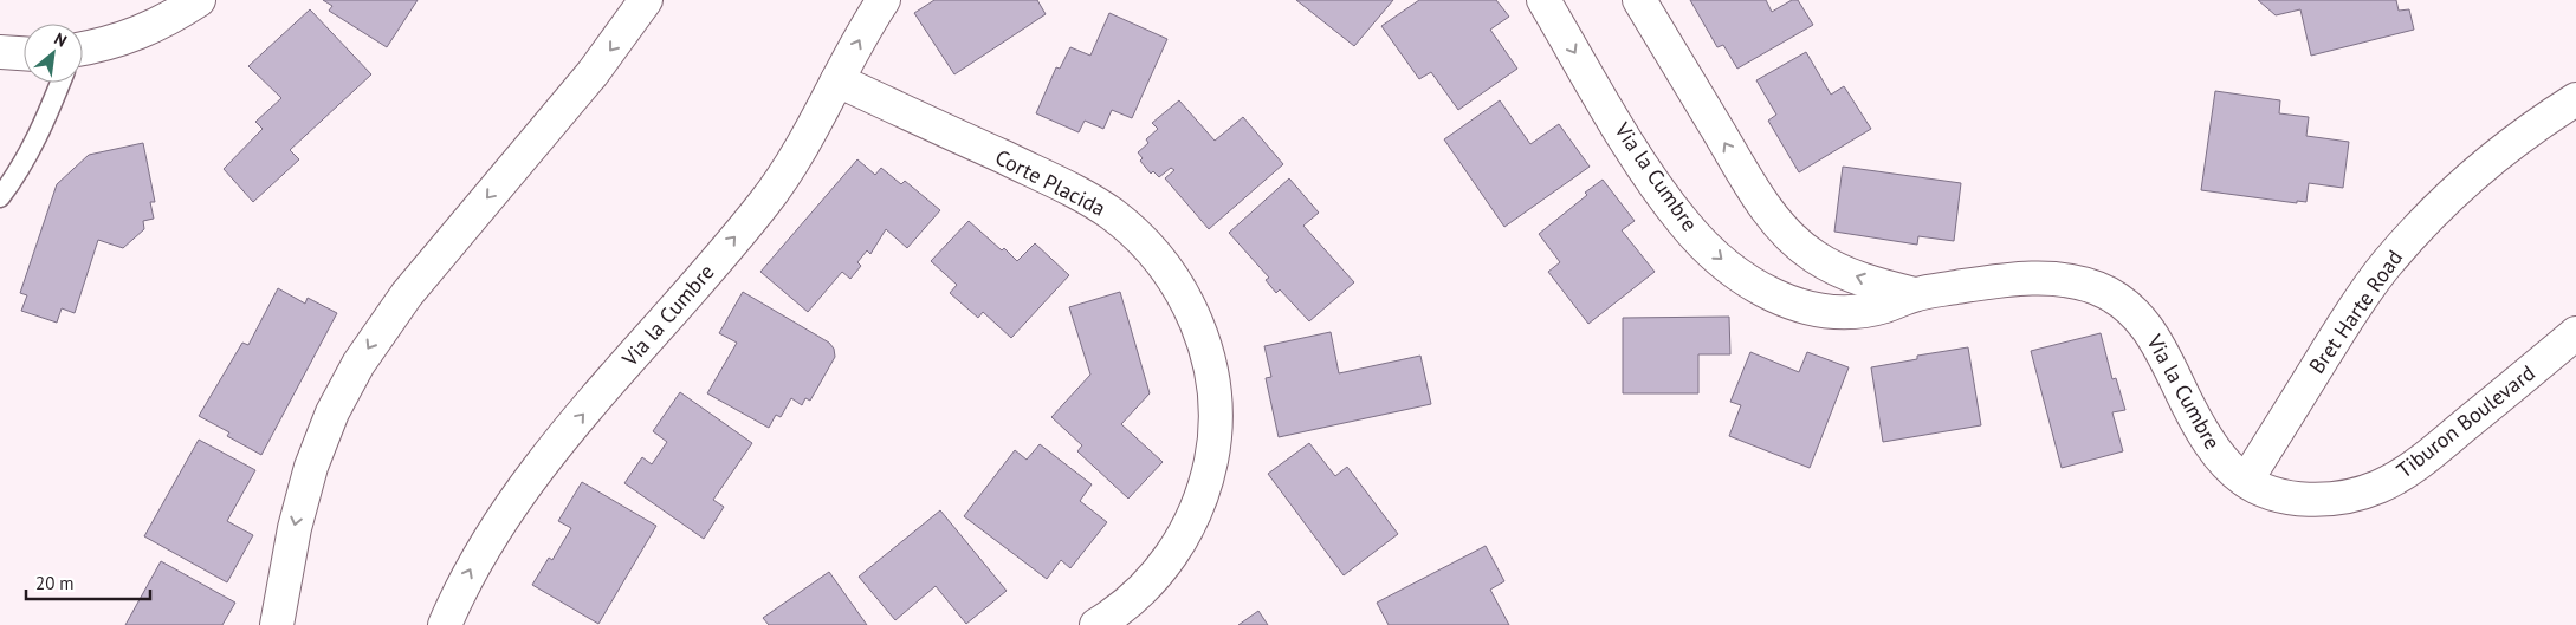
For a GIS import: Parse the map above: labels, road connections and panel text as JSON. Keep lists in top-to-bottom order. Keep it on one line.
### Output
{"streets":{"street":["Via la Cumbre","Corte Placida","Bret Harte Road","Tiburon Boulevard"]},"crossings":[["Via la Cumbre","Corte Placida"],["Via la Cumbre","Bret Harte Road"],["Via la Cumbre","Tiburon Boulevard"],["Bret Harte Road","Tiburon Boulevard"]],"scale_bar":"20 m","north":"top right"}
